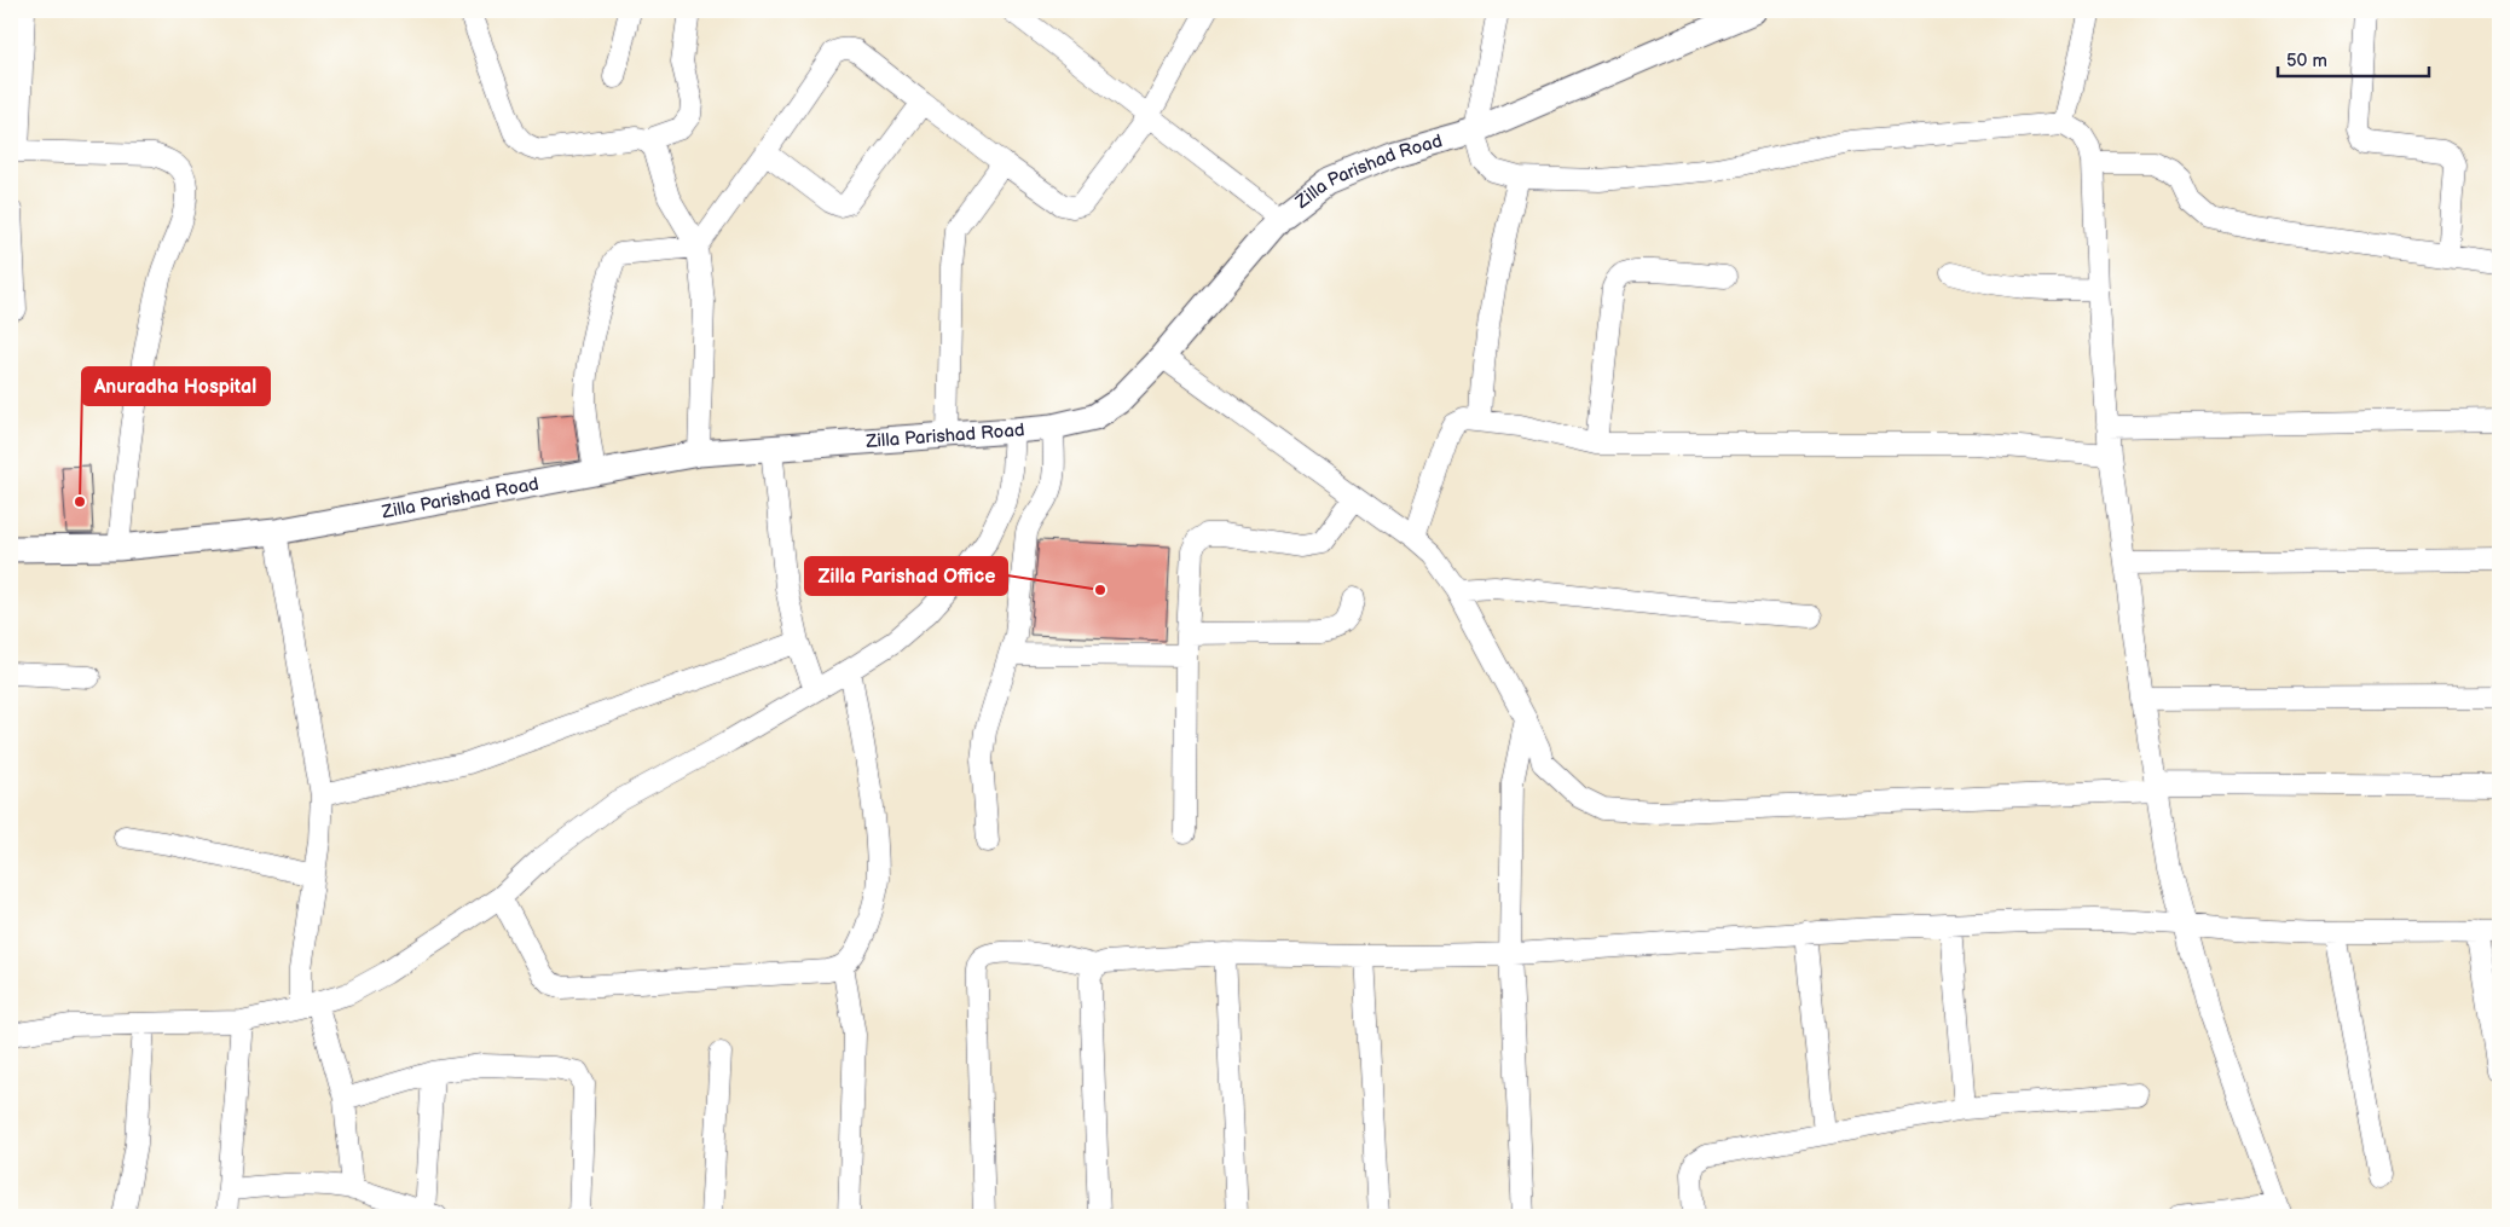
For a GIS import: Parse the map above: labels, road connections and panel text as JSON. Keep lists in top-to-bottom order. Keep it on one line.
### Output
{"streets":{"main road":["Zilla Parishad Road"]},"places":["Anuradha Hospital","Zilla Parishad Office"],"scale_bar":"50 m"}
